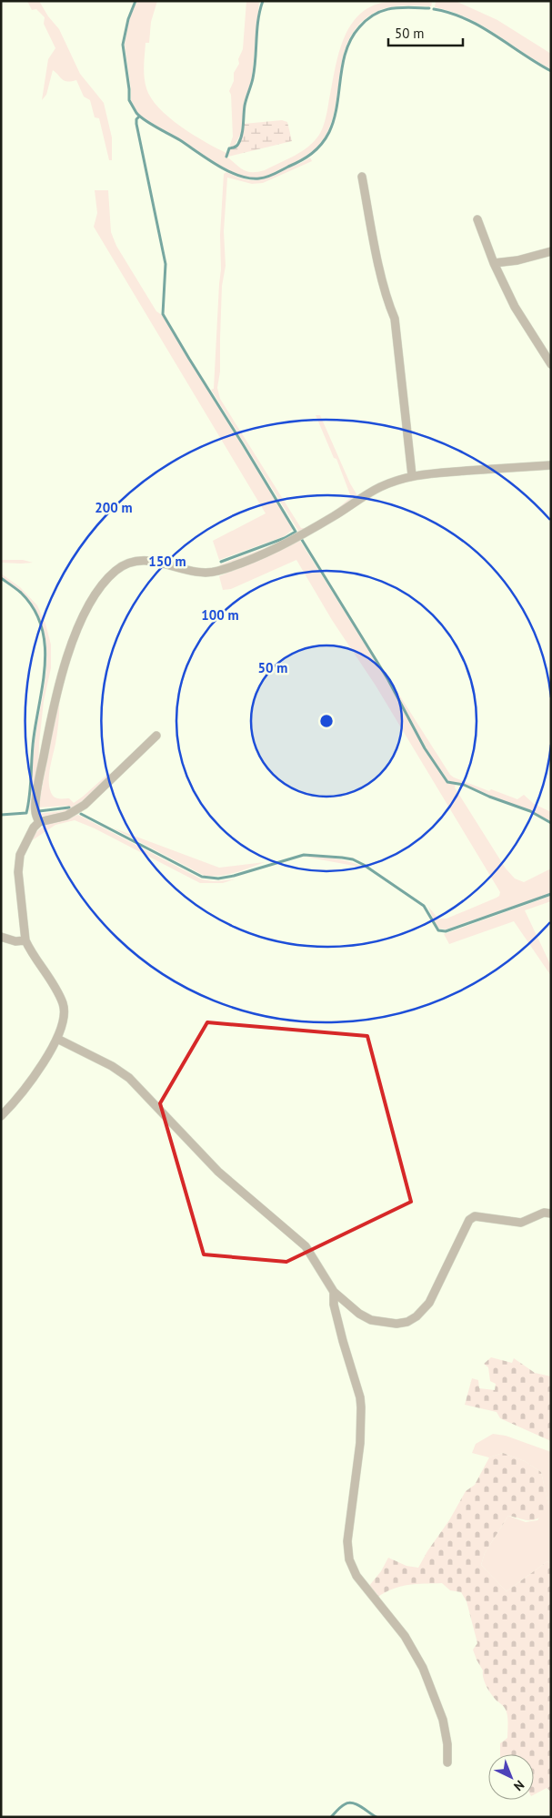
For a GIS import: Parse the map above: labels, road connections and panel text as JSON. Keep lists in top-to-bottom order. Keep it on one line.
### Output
{"scale_bar":"50 m","north":"bottom right","rings":["200 m","150 m","100 m","50 m"]}
